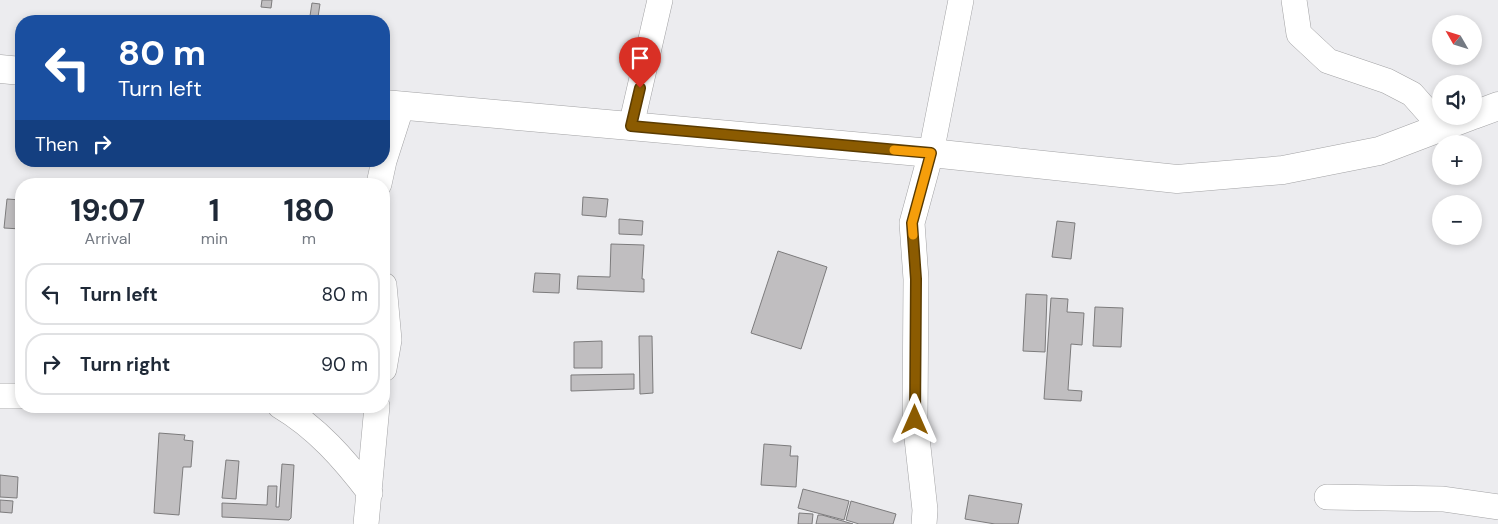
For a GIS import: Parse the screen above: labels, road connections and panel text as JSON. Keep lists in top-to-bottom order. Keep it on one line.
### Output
{"north":"top left","page":{"map_buttons":["+","−"],"turn":["80 m","Turn left"],"then":"Then","eta":["19:07","Arrival","1","min","180","m"],"list":[{"name":"Turn left","value":"80 m"},{"name":"Turn right","value":"90 m"}]}}
